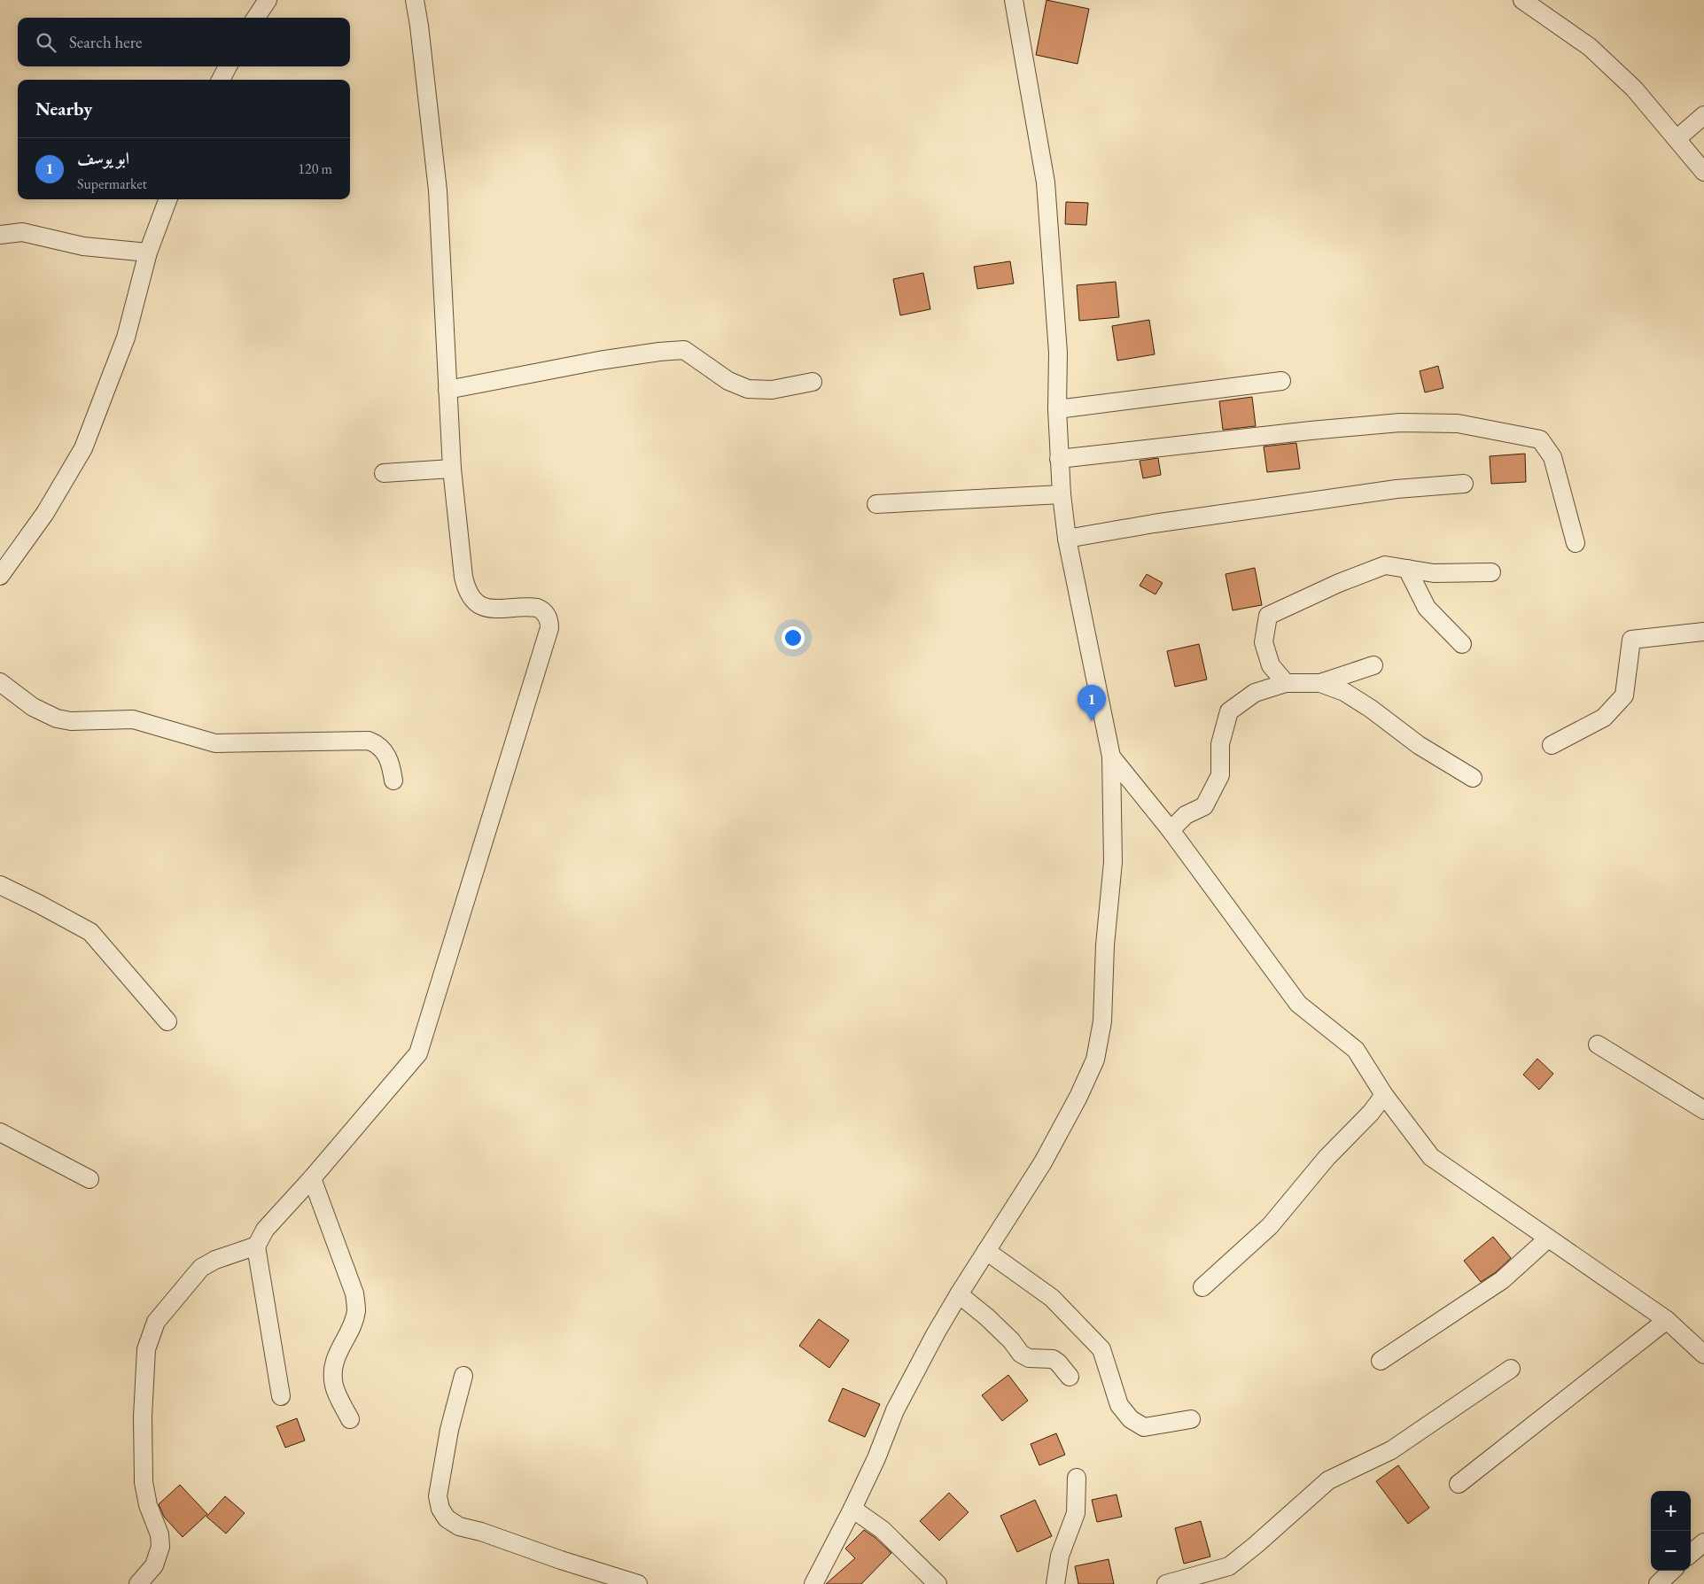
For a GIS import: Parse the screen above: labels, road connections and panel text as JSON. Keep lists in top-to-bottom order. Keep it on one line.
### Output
{"page":{"search":"Search here","heading":"Nearby","list":[{"mark":"1","name":"ابو يوسف","note":"Supermarket","value":"120 m"}],"pins":"1","map_buttons":["+","−"]}}
